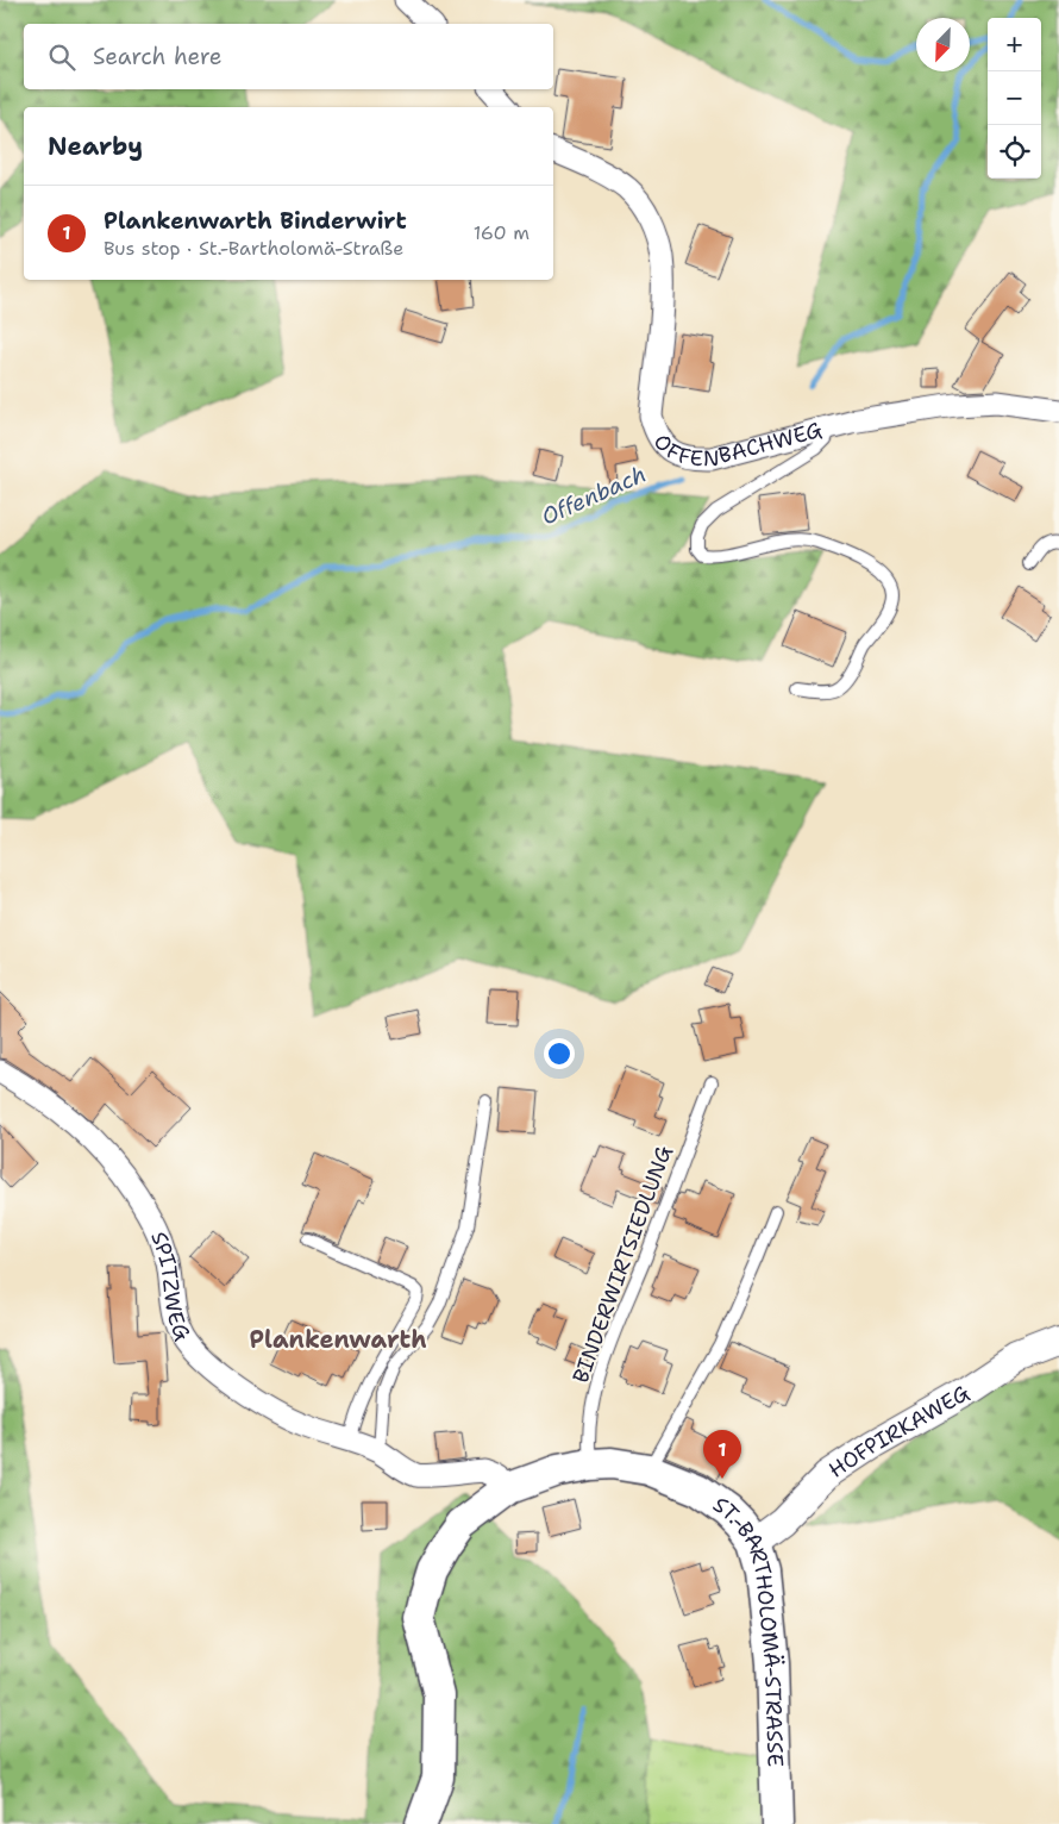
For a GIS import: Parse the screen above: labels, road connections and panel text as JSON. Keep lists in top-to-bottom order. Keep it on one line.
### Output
{"streets":{"main road":["ST.-BARTHOLOMÄ-STRASSE"],"street":["OFFENBACHWEG","SPITZWEG","HOFPIRKAWEG"],"lane":["BINDERWIRTSIEDLUNG"]},"crossings":[["BINDERWIRTSIEDLUNG","ST.-BARTHOLOMÄ-STRASSE"],["SPITZWEG","ST.-BARTHOLOMÄ-STRASSE"],["HOFPIRKAWEG","ST.-BARTHOLOMÄ-STRASSE"]],"districts":["Plankenwarth"],"water":["Offenbach"],"north":"bottom left","page":{"map_buttons":["+","−"],"search":"Search here","heading":"Nearby","list":[{"mark":"1","name":"Plankenwarth Binderwirt","note":"Bus stop · St.-Bartholomä-Straße","value":"160 m"}],"pins":"1"}}
